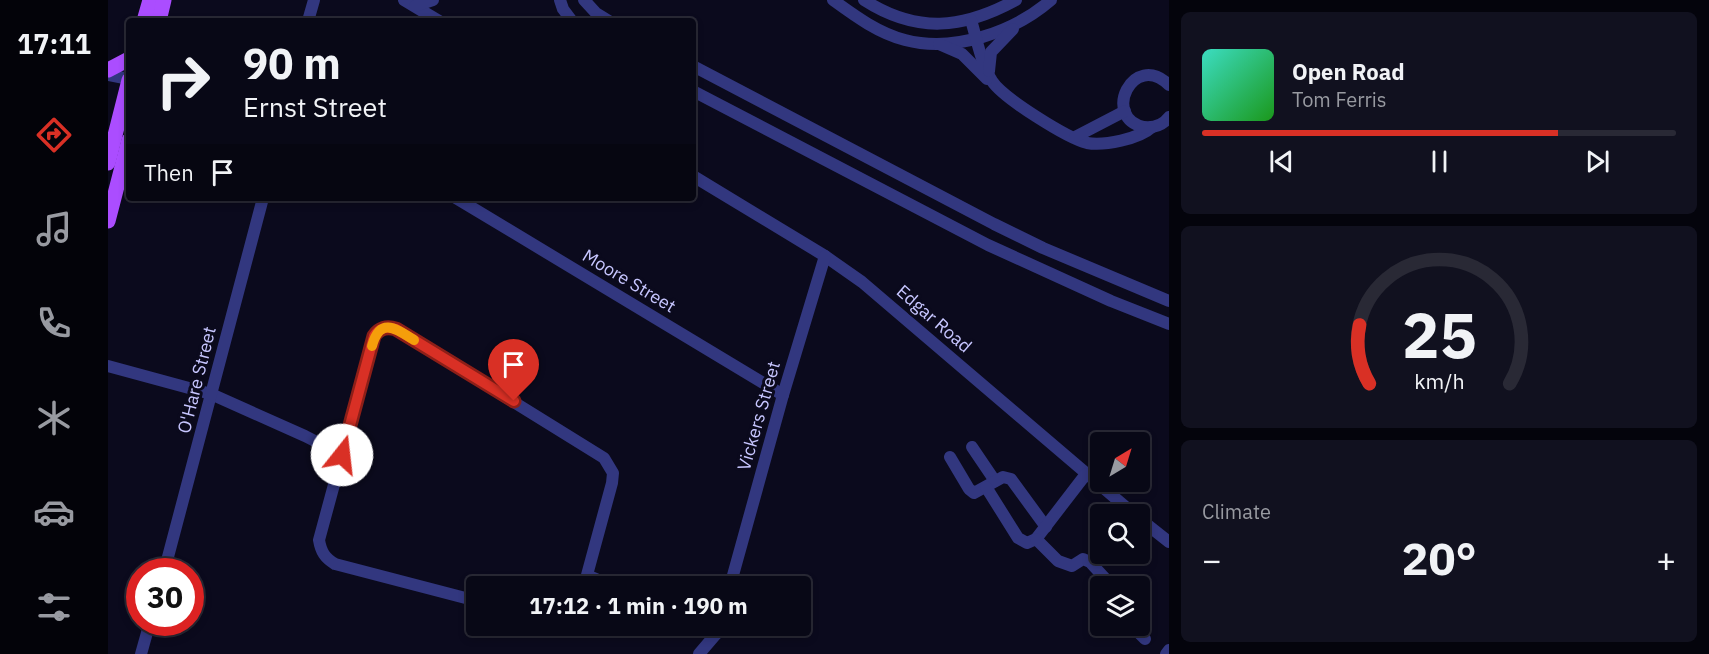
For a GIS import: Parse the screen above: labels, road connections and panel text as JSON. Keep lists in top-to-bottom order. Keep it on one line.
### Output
{"streets":{"street":["Moore Street","Edgar Road","O'Hare Street","Vickers Street"]},"crossings":[["Moore Street","Vickers Street"],["Edgar Road","Vickers Street"]],"north":"top right","page":{"tabs":"17:11","turn":["90 m","Ernst Street"],"song":["Open Road","Tom Ferris"],"then":"Then","tile":"Climate","heat":["−","20°","+"],"limit":"30","trip":"17:12 · 1 min · 190 m","gauge":["25","km/h"]}}
